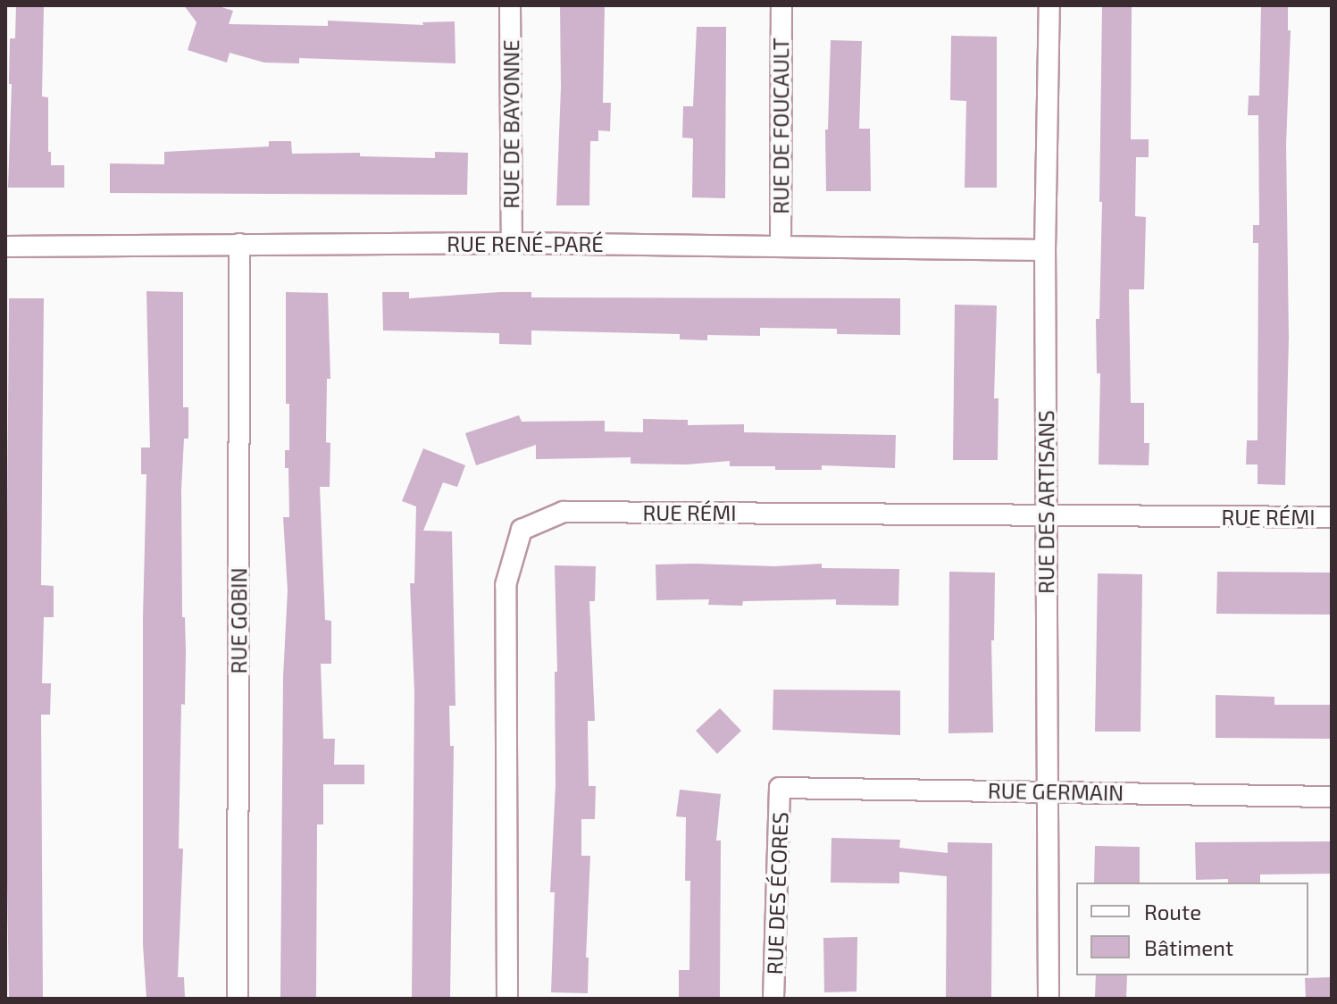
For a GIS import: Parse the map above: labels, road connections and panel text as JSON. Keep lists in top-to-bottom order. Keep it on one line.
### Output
{"streets":{"street":["RUE DE BAYONNE","RUE DE FOUCAULT","RUE RENÉ-PARÉ","RUE DES ARTISANS","RUE RÉMI","RUE GOBIN","RUE GERMAIN","RUE DES ÉCORES"]},"crossings":[["RUE DE BAYONNE","RUE RENÉ-PARÉ"],["RUE DE FOUCAULT","RUE RENÉ-PARÉ"],["RUE RENÉ-PARÉ","RUE DES ARTISANS"],["RUE RENÉ-PARÉ","RUE GOBIN"],["RUE DES ARTISANS","RUE RÉMI"],["RUE DES ARTISANS","RUE GERMAIN"],["RUE GERMAIN","RUE DES ÉCORES"]],"legend":["Route","Bâtiment"]}
